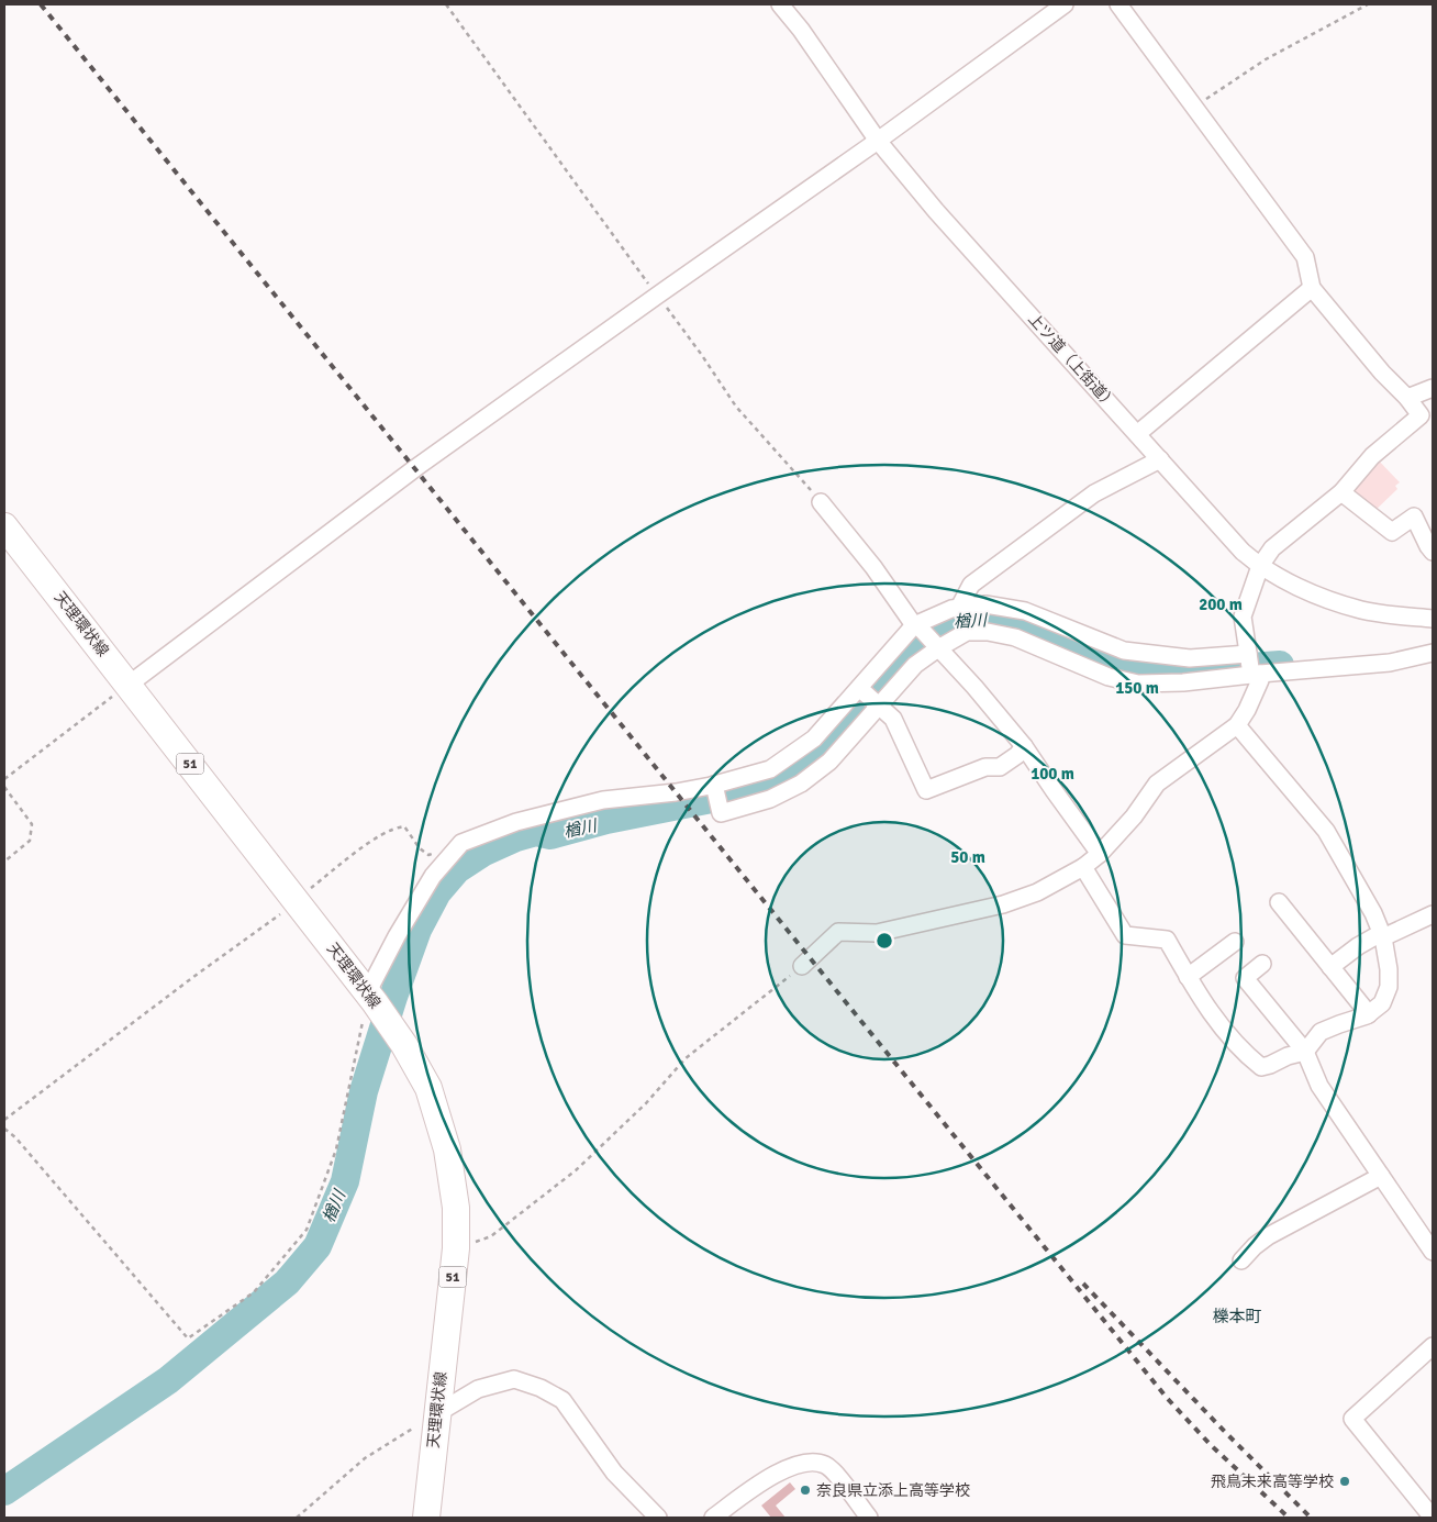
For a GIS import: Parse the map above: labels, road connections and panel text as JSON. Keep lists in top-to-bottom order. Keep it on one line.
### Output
{"streets":{"main road":["天理環状線","51"],"street":["上ツ道（上街道）"]},"districts":["櫟本町"],"water":["楢川"],"places":["飛鳥未来高等学校","奈良県立添上高等学校"],"rings":["200 m","150 m","100 m","50 m"]}
